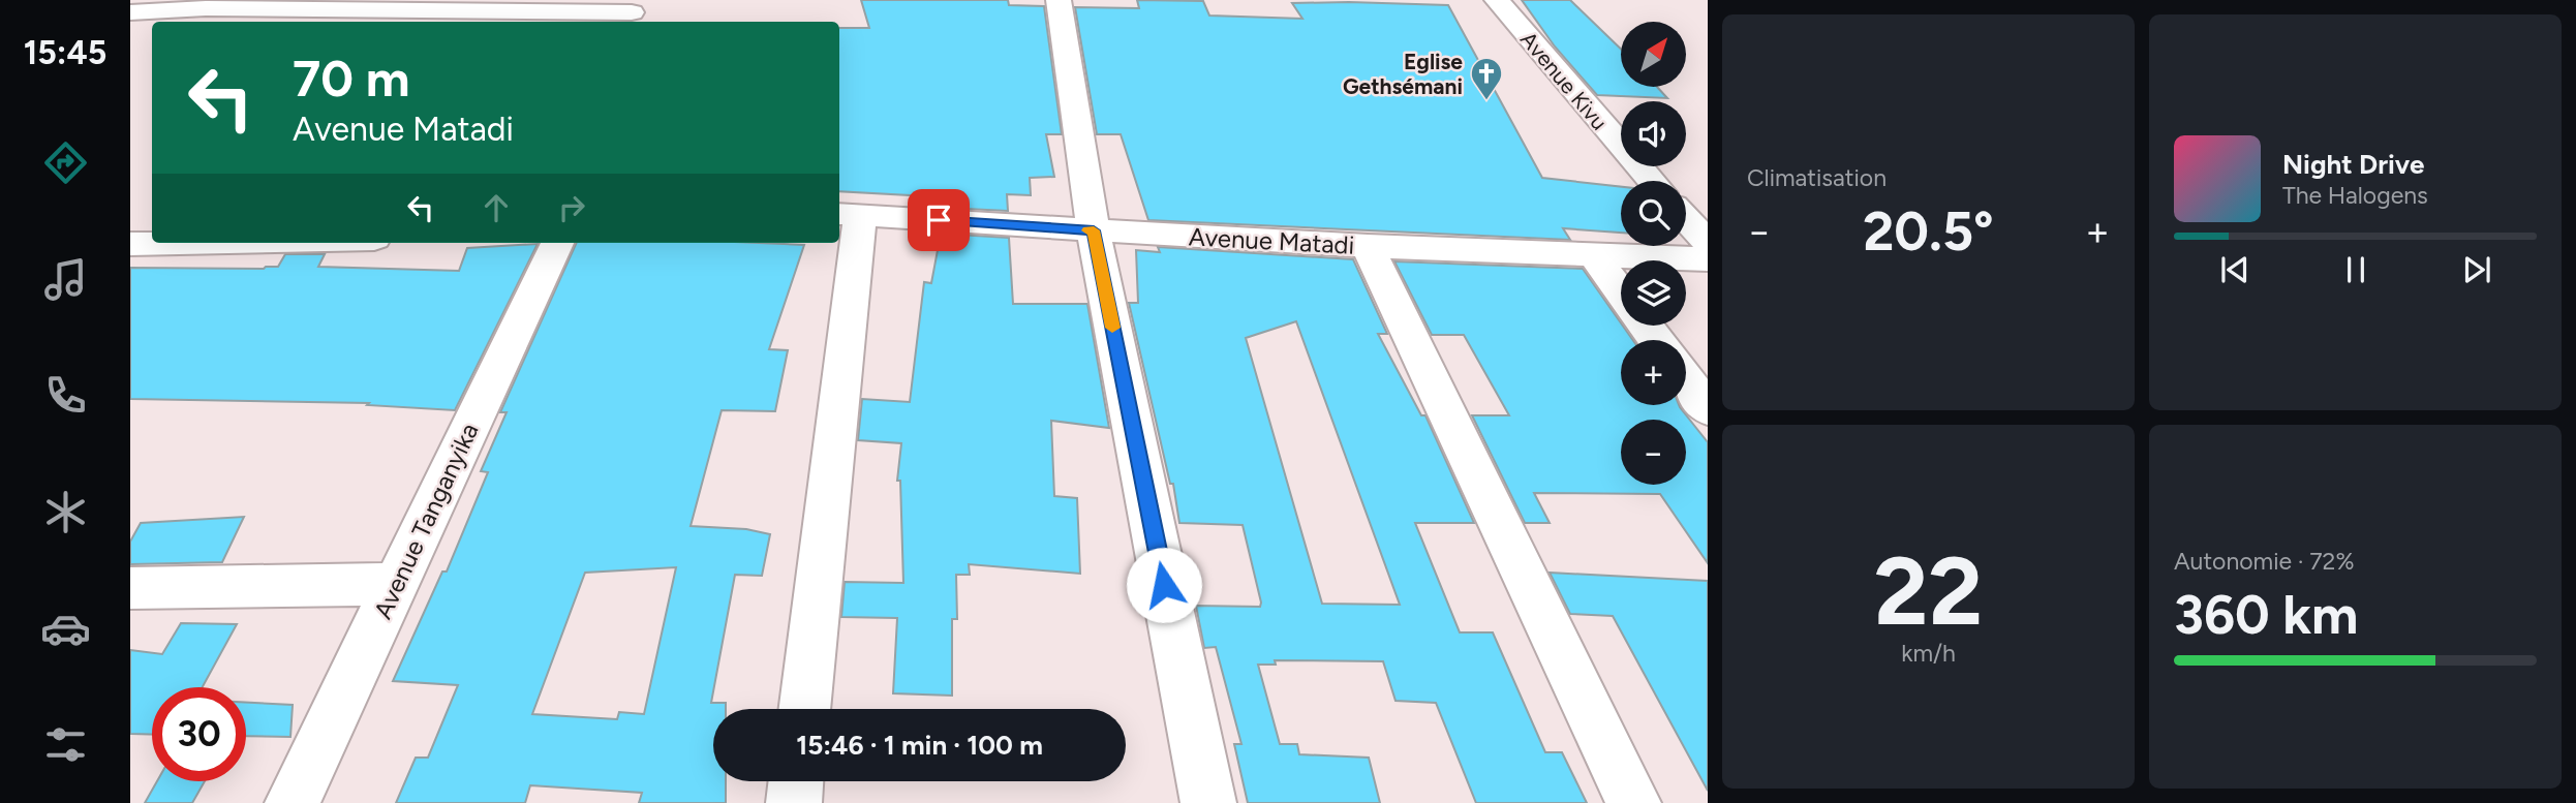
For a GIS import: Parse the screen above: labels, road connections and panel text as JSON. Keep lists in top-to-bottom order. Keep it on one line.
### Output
{"streets":{"street":["Avenue Kivu","Avenue Matadi","Avenue Tanganyika"]},"places":{"church":["Eglise Gethsémani"]},"north":"top right","page":{"tabs":"15:45","tile":["Climatisation",["22","km/h"],["Autonomie · 72%","360 km"]],"map_buttons":["+","−"],"turn":["70 m","Avenue Matadi"],"song":["Night Drive","The Halogens"],"heat":["−","20.5°","+"],"limit":"30","trip":"15:46 · 1 min · 100 m"}}
